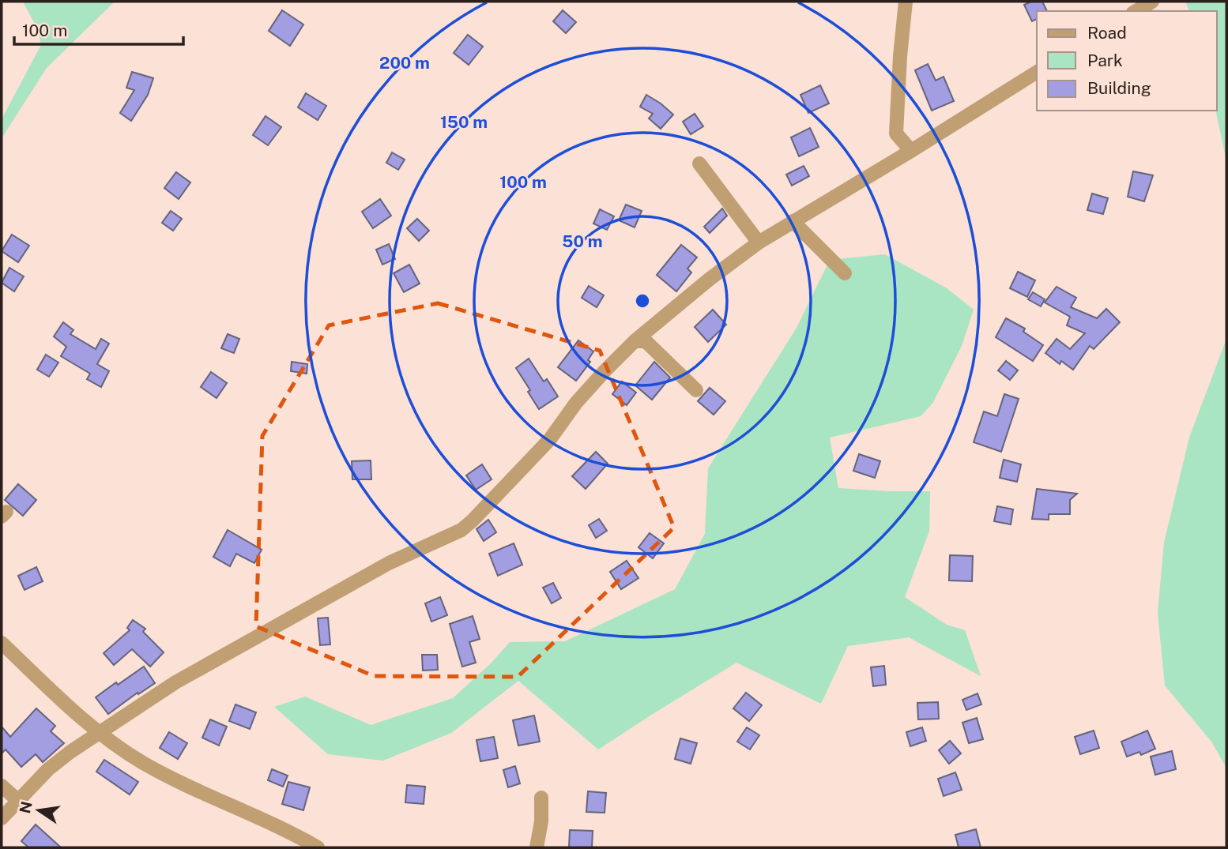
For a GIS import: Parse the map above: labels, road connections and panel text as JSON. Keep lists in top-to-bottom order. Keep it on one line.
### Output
{"legend":["Road","Park","Building"],"scale_bar":"100 m","north":"left","rings":["200 m","150 m","100 m","50 m"]}
